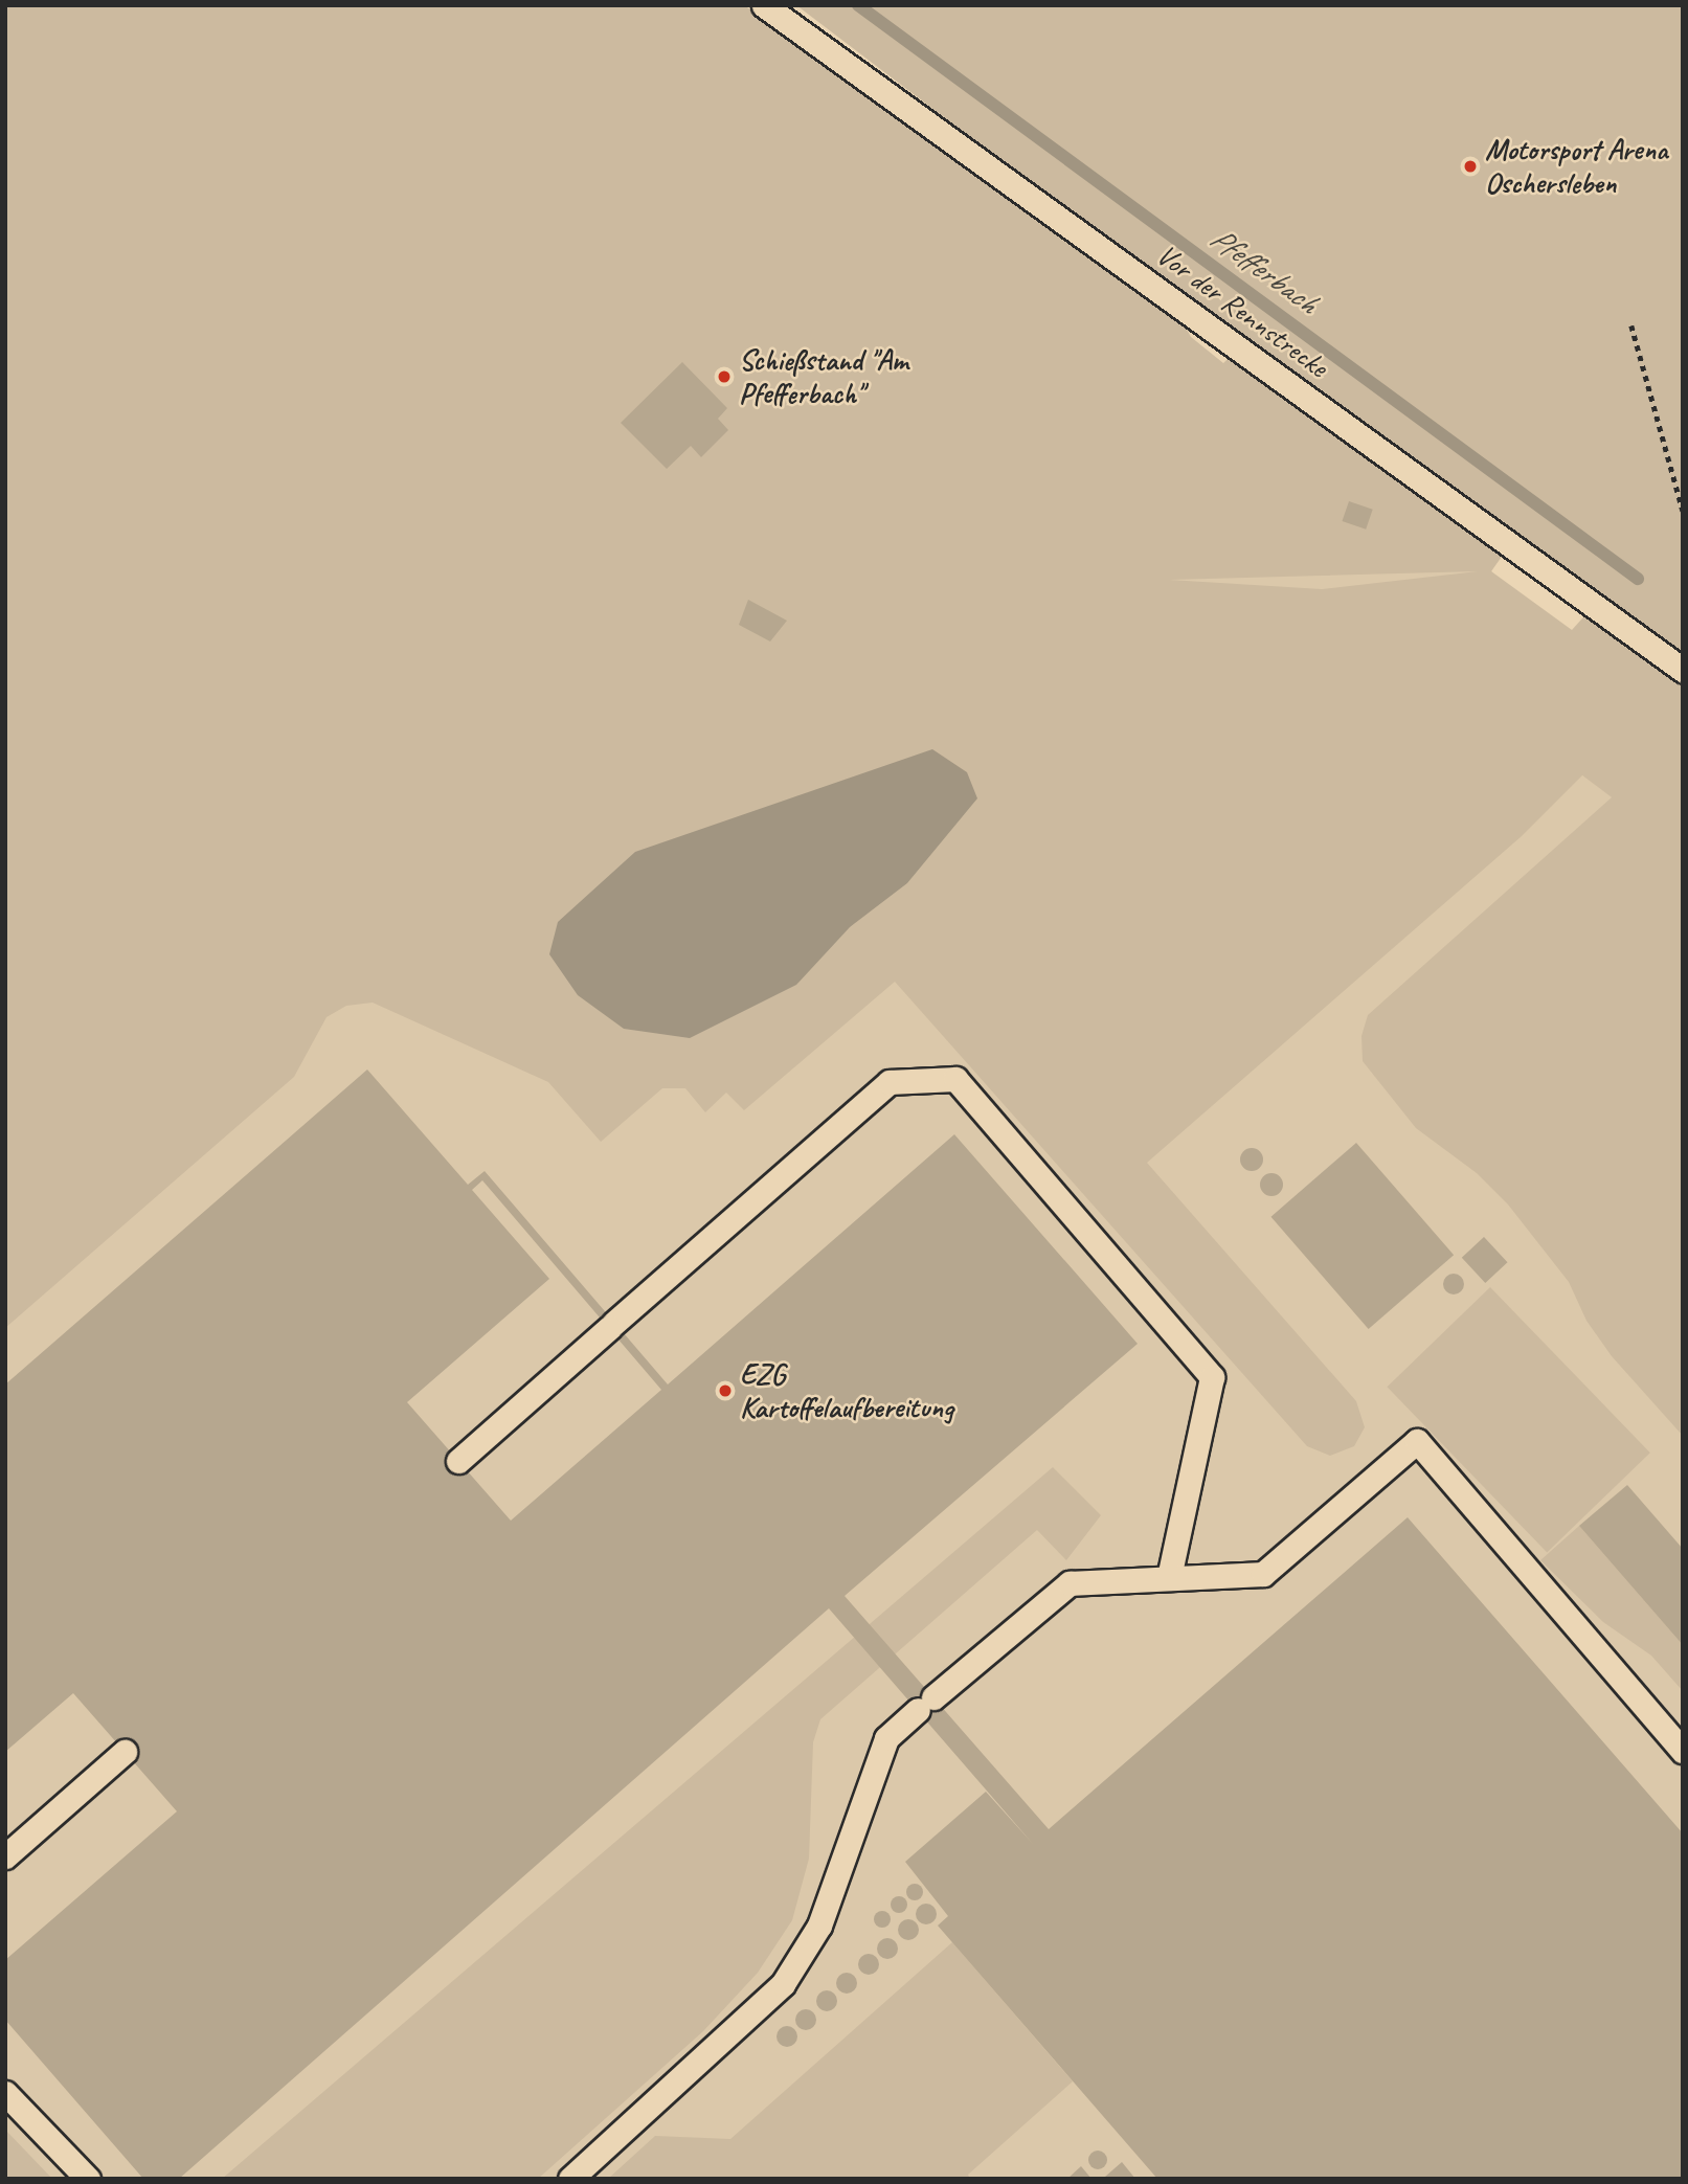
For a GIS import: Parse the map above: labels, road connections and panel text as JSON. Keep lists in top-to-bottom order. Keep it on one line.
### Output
{"streets":{"lane":["Vor der Rennstrecke"]},"water":["Pfefferbach"],"places":["Motorsport Arena Oschersleben","Schießstand \"Am Pfefferbach\"","EZG Kartoffelaufbereitung"]}
